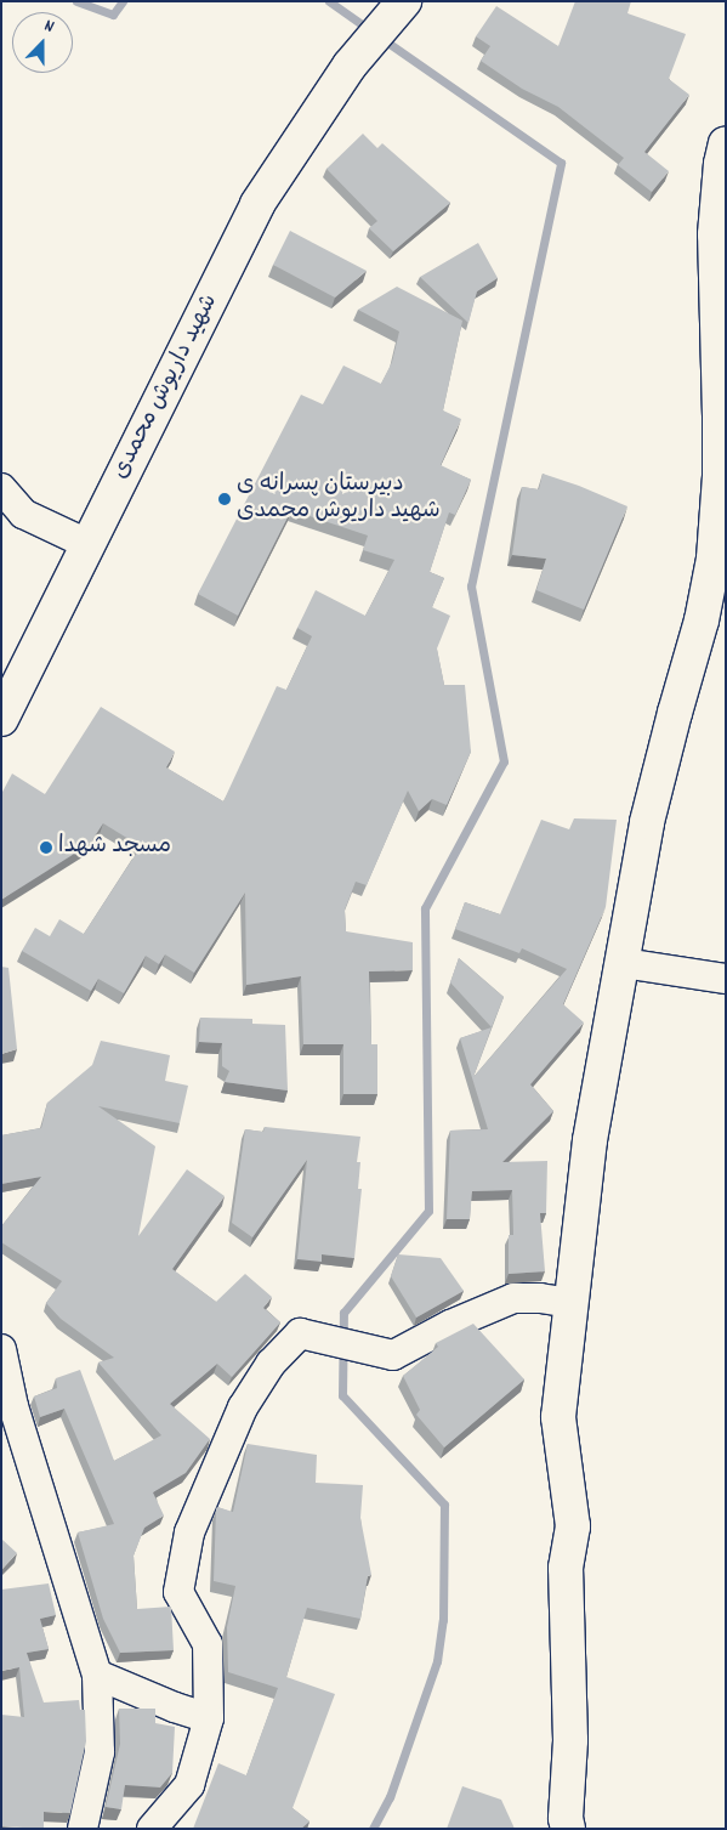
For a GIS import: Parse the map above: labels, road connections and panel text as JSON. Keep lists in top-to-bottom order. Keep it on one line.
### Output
{"streets":{"main road":["شهید داریوش محمدی"]},"places":["دبیرستان پسرانه ی شهید داریوش محمدی","مسجد شهدا"],"north":"top"}
